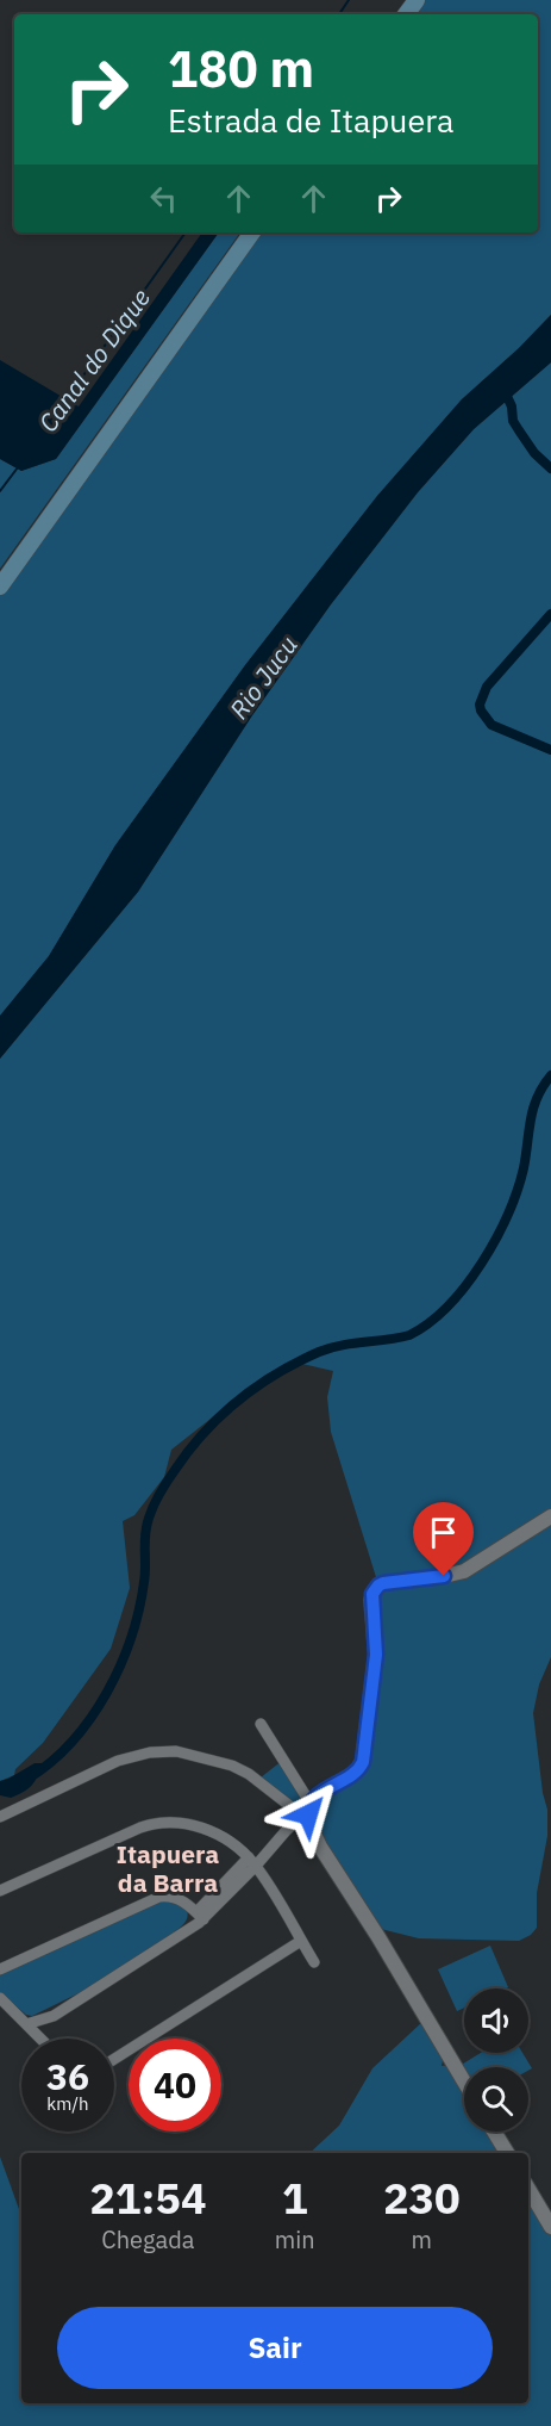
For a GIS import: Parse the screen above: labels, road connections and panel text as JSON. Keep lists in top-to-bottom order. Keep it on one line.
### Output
{"districts":["Itapuera da Barra"],"water":["Canal do Dique","Rio Jucu"],"page":{"turn":["180 m","Estrada de Itapuera"],"speed":"36 km/h","limit":"40","eta":["21:54","Chegada","1","min","230","m"],"buttons":"Sair"}}
